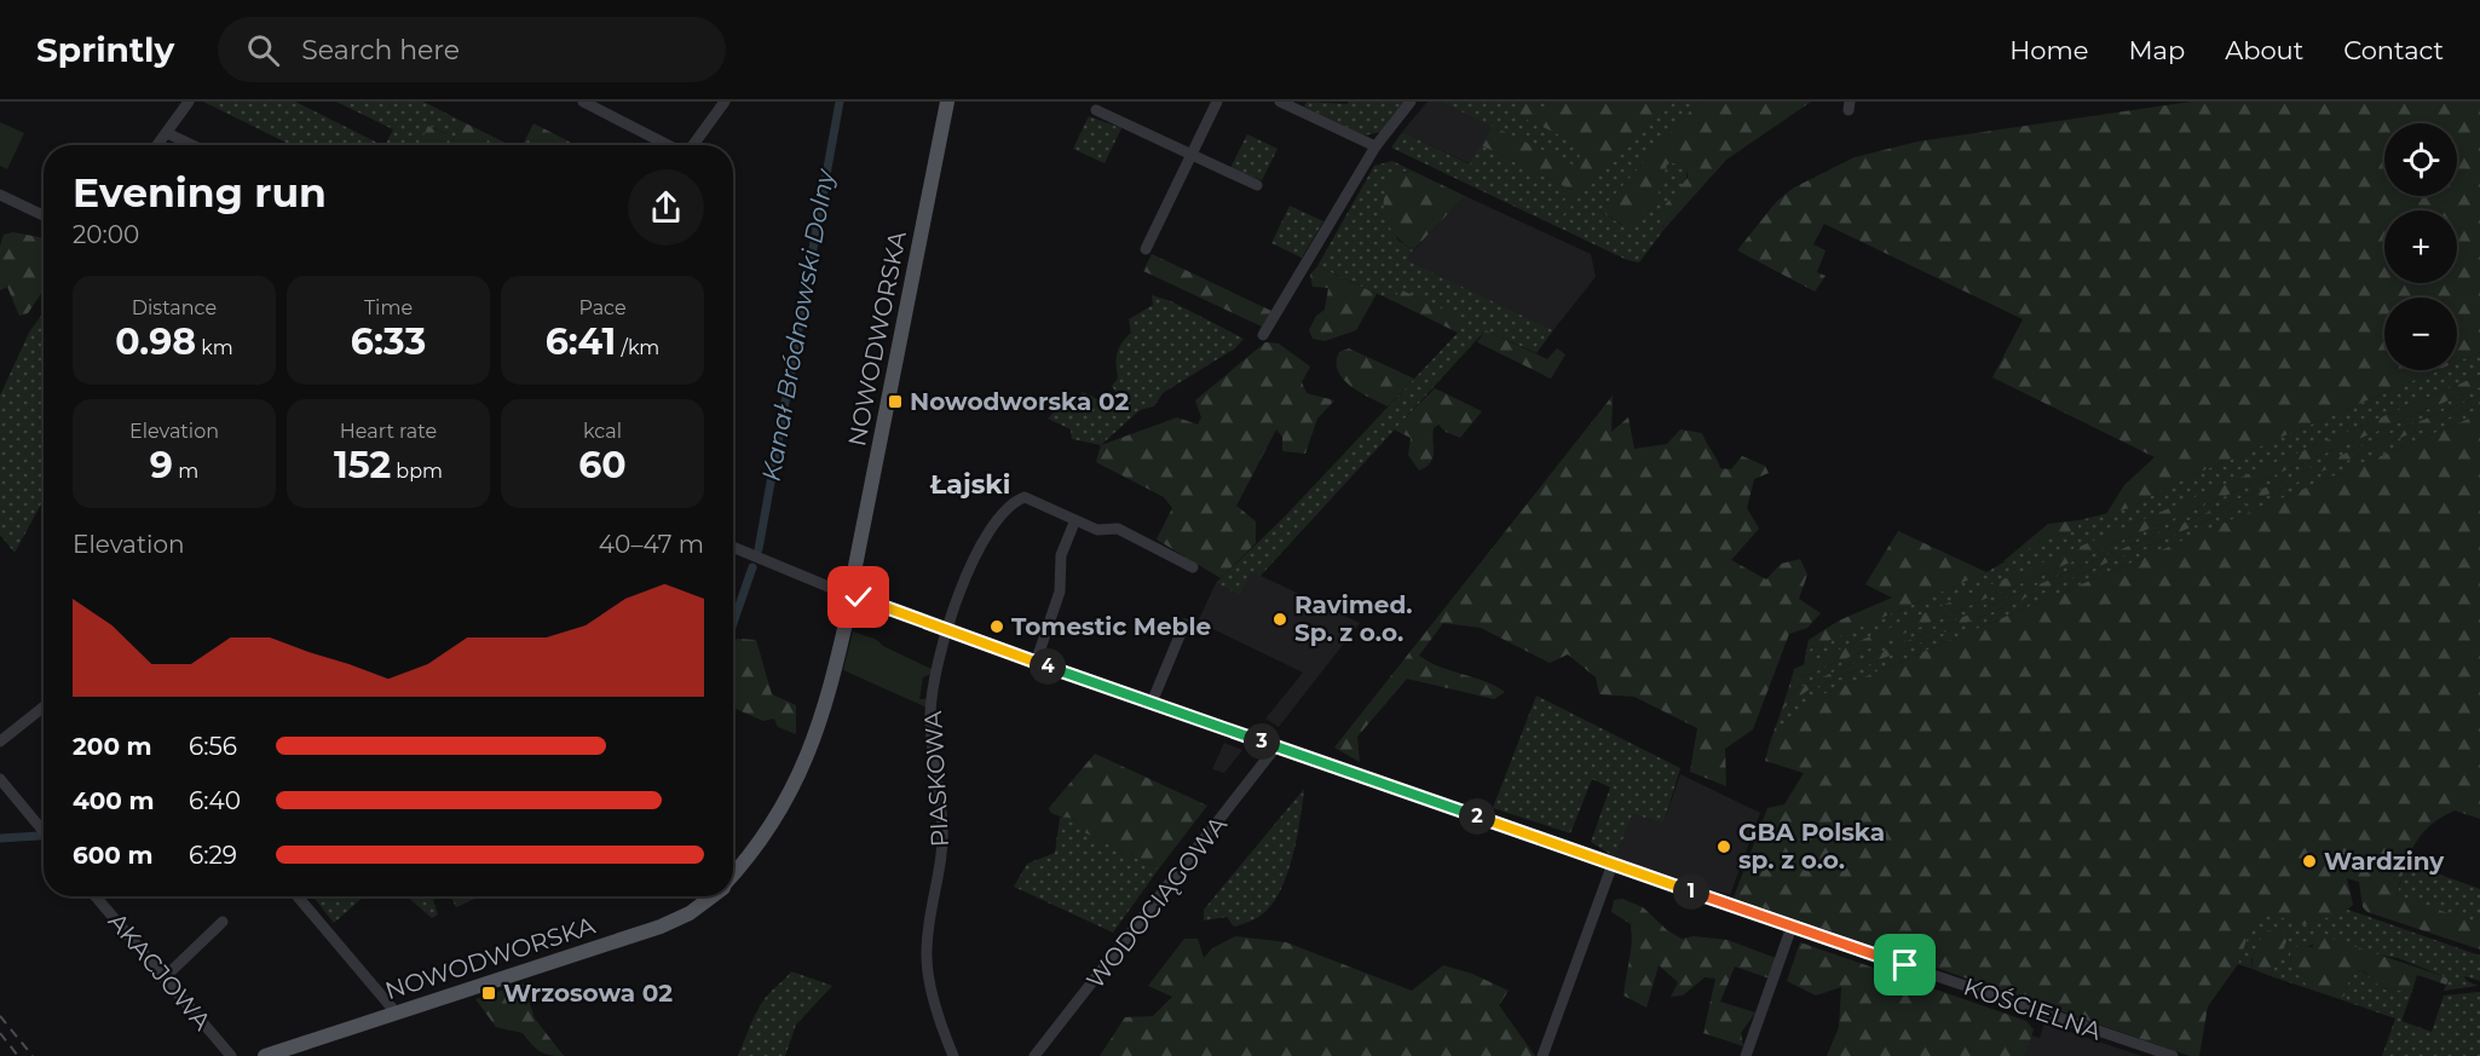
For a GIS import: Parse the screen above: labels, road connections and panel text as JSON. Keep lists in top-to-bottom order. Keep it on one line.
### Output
{"streets":{"main road":["NOWODWORSKA"],"street":["PIASKOWA","WODOCIĄGOWA","AKACJOWA","KOŚCIELNA"]},"crossings":[["NOWODWORSKA","KOŚCIELNA"],["PIASKOWA","KOŚCIELNA"],["WODOCIĄGOWA","KOŚCIELNA"]],"districts":["Łajski"],"water":["Kanał Bródnowski Dolny"],"places":{"transit":["Nowodworska 02","Wrzosowa 02"],"other":["Ravimed. Sp. z o.o.","Tomestic Meble","GBA Polska sp. z o.o.","Wardziny"]},"page":{"header":"Sprintly","search":"Search here","nav":["Home","Map","About","Contact"],"map_buttons":["+","−"],"heading":["Evening run","20:00"],"stats":[["Distance","0.98 km"],["Time","6:33"],["Pace","6:41 /km"],["Elevation","9 m"],["Heart rate","152 bpm"],["kcal","60"]],"chart":["Elevation","40–47 m"],"pins":["4","3","2","1"],"list":[{"name":"200 m","note":"6:56"},{"name":"400 m","note":"6:40"},{"name":"600 m","note":"6:29"}]}}
